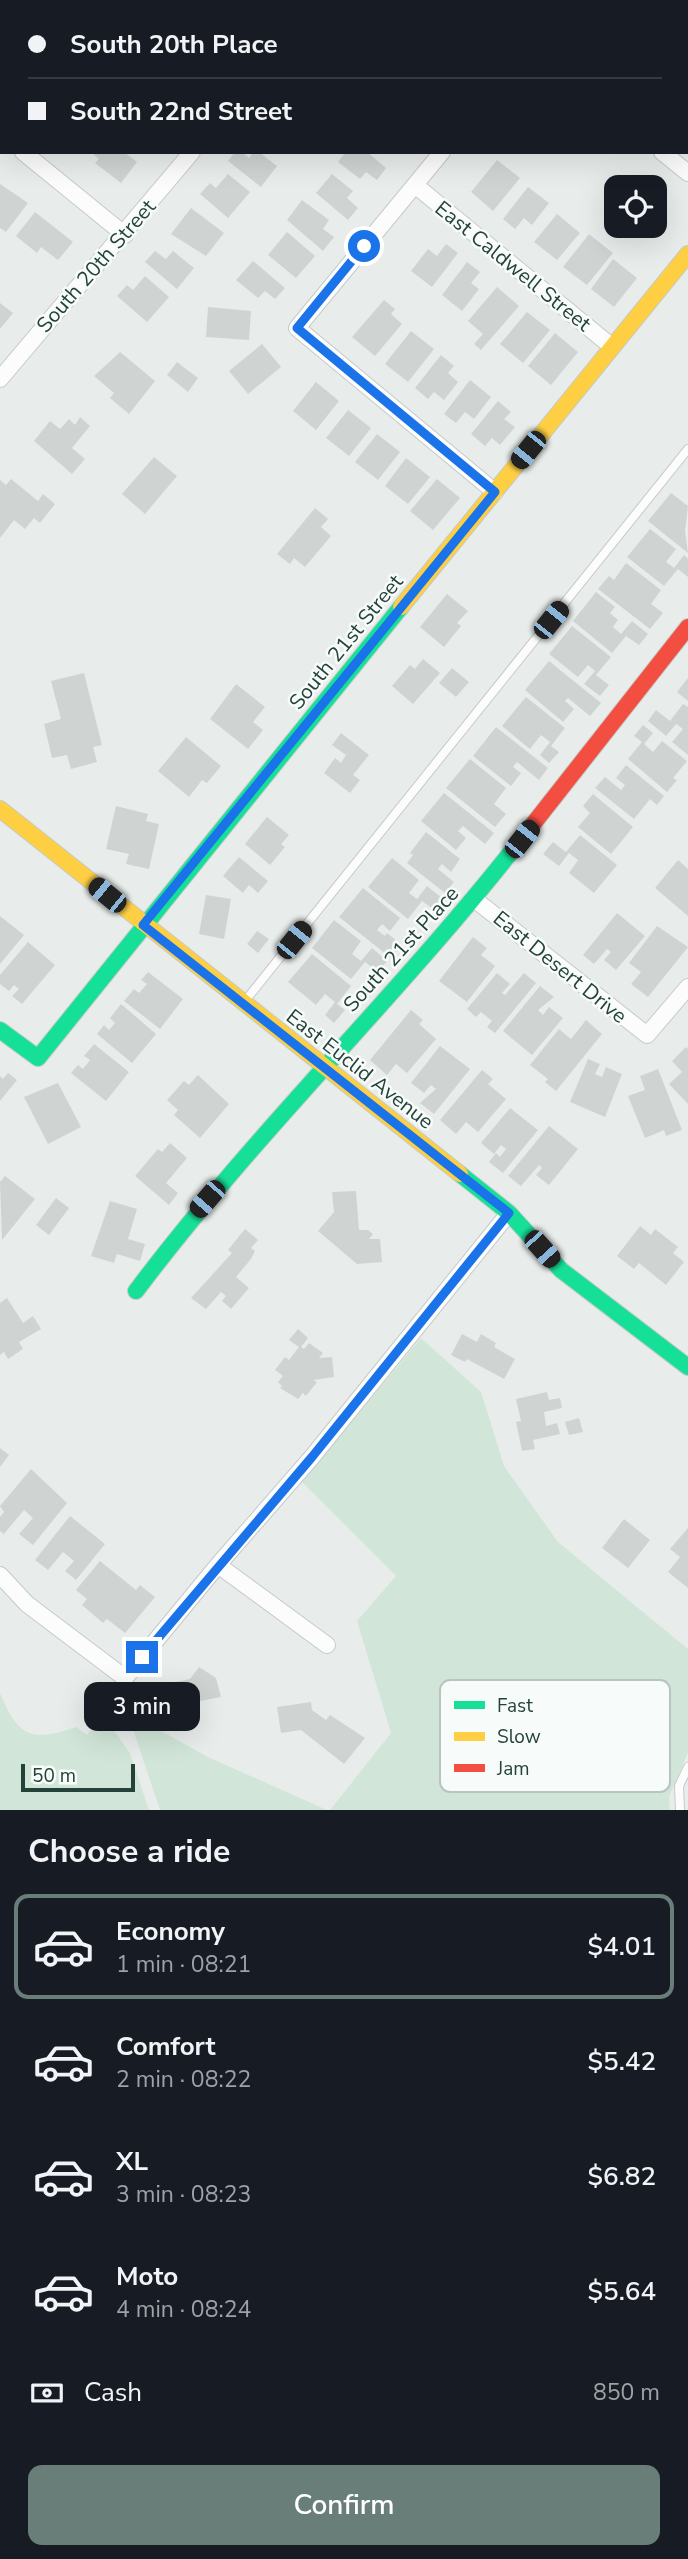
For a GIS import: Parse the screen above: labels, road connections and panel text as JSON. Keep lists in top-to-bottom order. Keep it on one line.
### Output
{"streets":{"street":["South 20th Street","East Caldwell Street","South 21st Street","South 21st Place","East Desert Drive","East Euclid Avenue"]},"crossings":[["East Caldwell Street","South 21st Street"],["South 21st Street","East Euclid Avenue"],["South 21st Place","East Desert Drive"],["South 21st Place","East Euclid Avenue"]],"legend":["Fast","Slow","Jam"],"scale_bar":"50 m","page":{"banner":["South 20th Place","South 22nd Street"],"bubble":"3 min","scale":"50 m","heading":"Choose a ride","list":[{"name":"Economy","note":"1 min · 08:21","value":"$4.01"},{"name":"Comfort","note":"2 min · 08:22","value":"$5.42"},{"name":"XL","note":"3 min · 08:23","value":"$6.82"},{"name":"Moto","note":"4 min · 08:24","value":"$5.64"}],"pay":["Cash","850 m"],"buttons":"Confirm"}}
